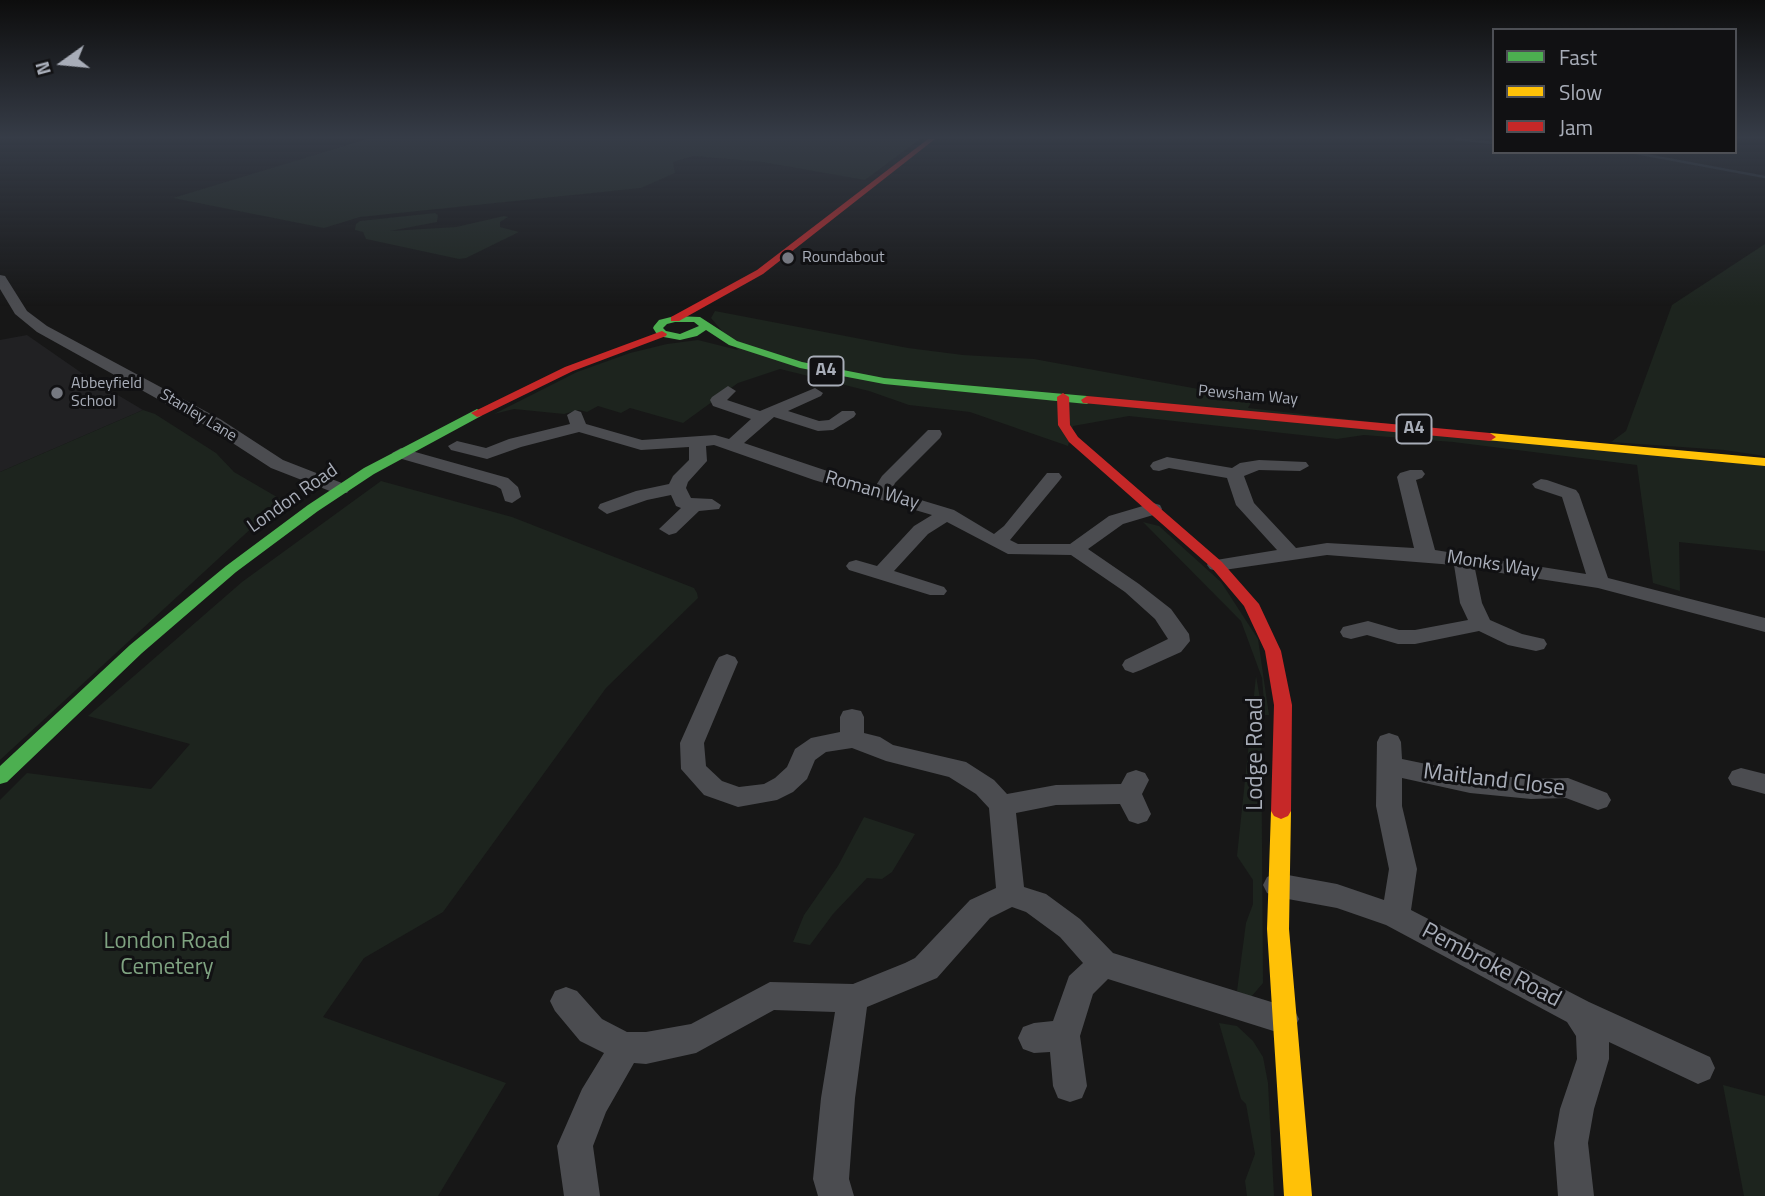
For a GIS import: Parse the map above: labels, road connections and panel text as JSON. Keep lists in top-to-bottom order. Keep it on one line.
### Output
{"streets":{"main road":["A4","Pewsham Way","London Road","Lodge Road"],"street":["Stanley Lane","Roman Way","Monks Way","Maitland Close","Pembroke Road"]},"crossings":[["A4","Pewsham Way"],["A4","London Road"],["Pewsham Way","London Road"],["Pewsham Way","Lodge Road"],["Stanley Lane","London Road"],["Roman Way","Lodge Road"],["Monks Way","Lodge Road"],["Lodge Road","Pembroke Road"],["Maitland Close","Pembroke Road"]],"parks":["London Road Cemetery"],"places":["Roundabout","Abbeyfield School"],"legend":["Fast","Slow","Jam"],"north":"left"}
